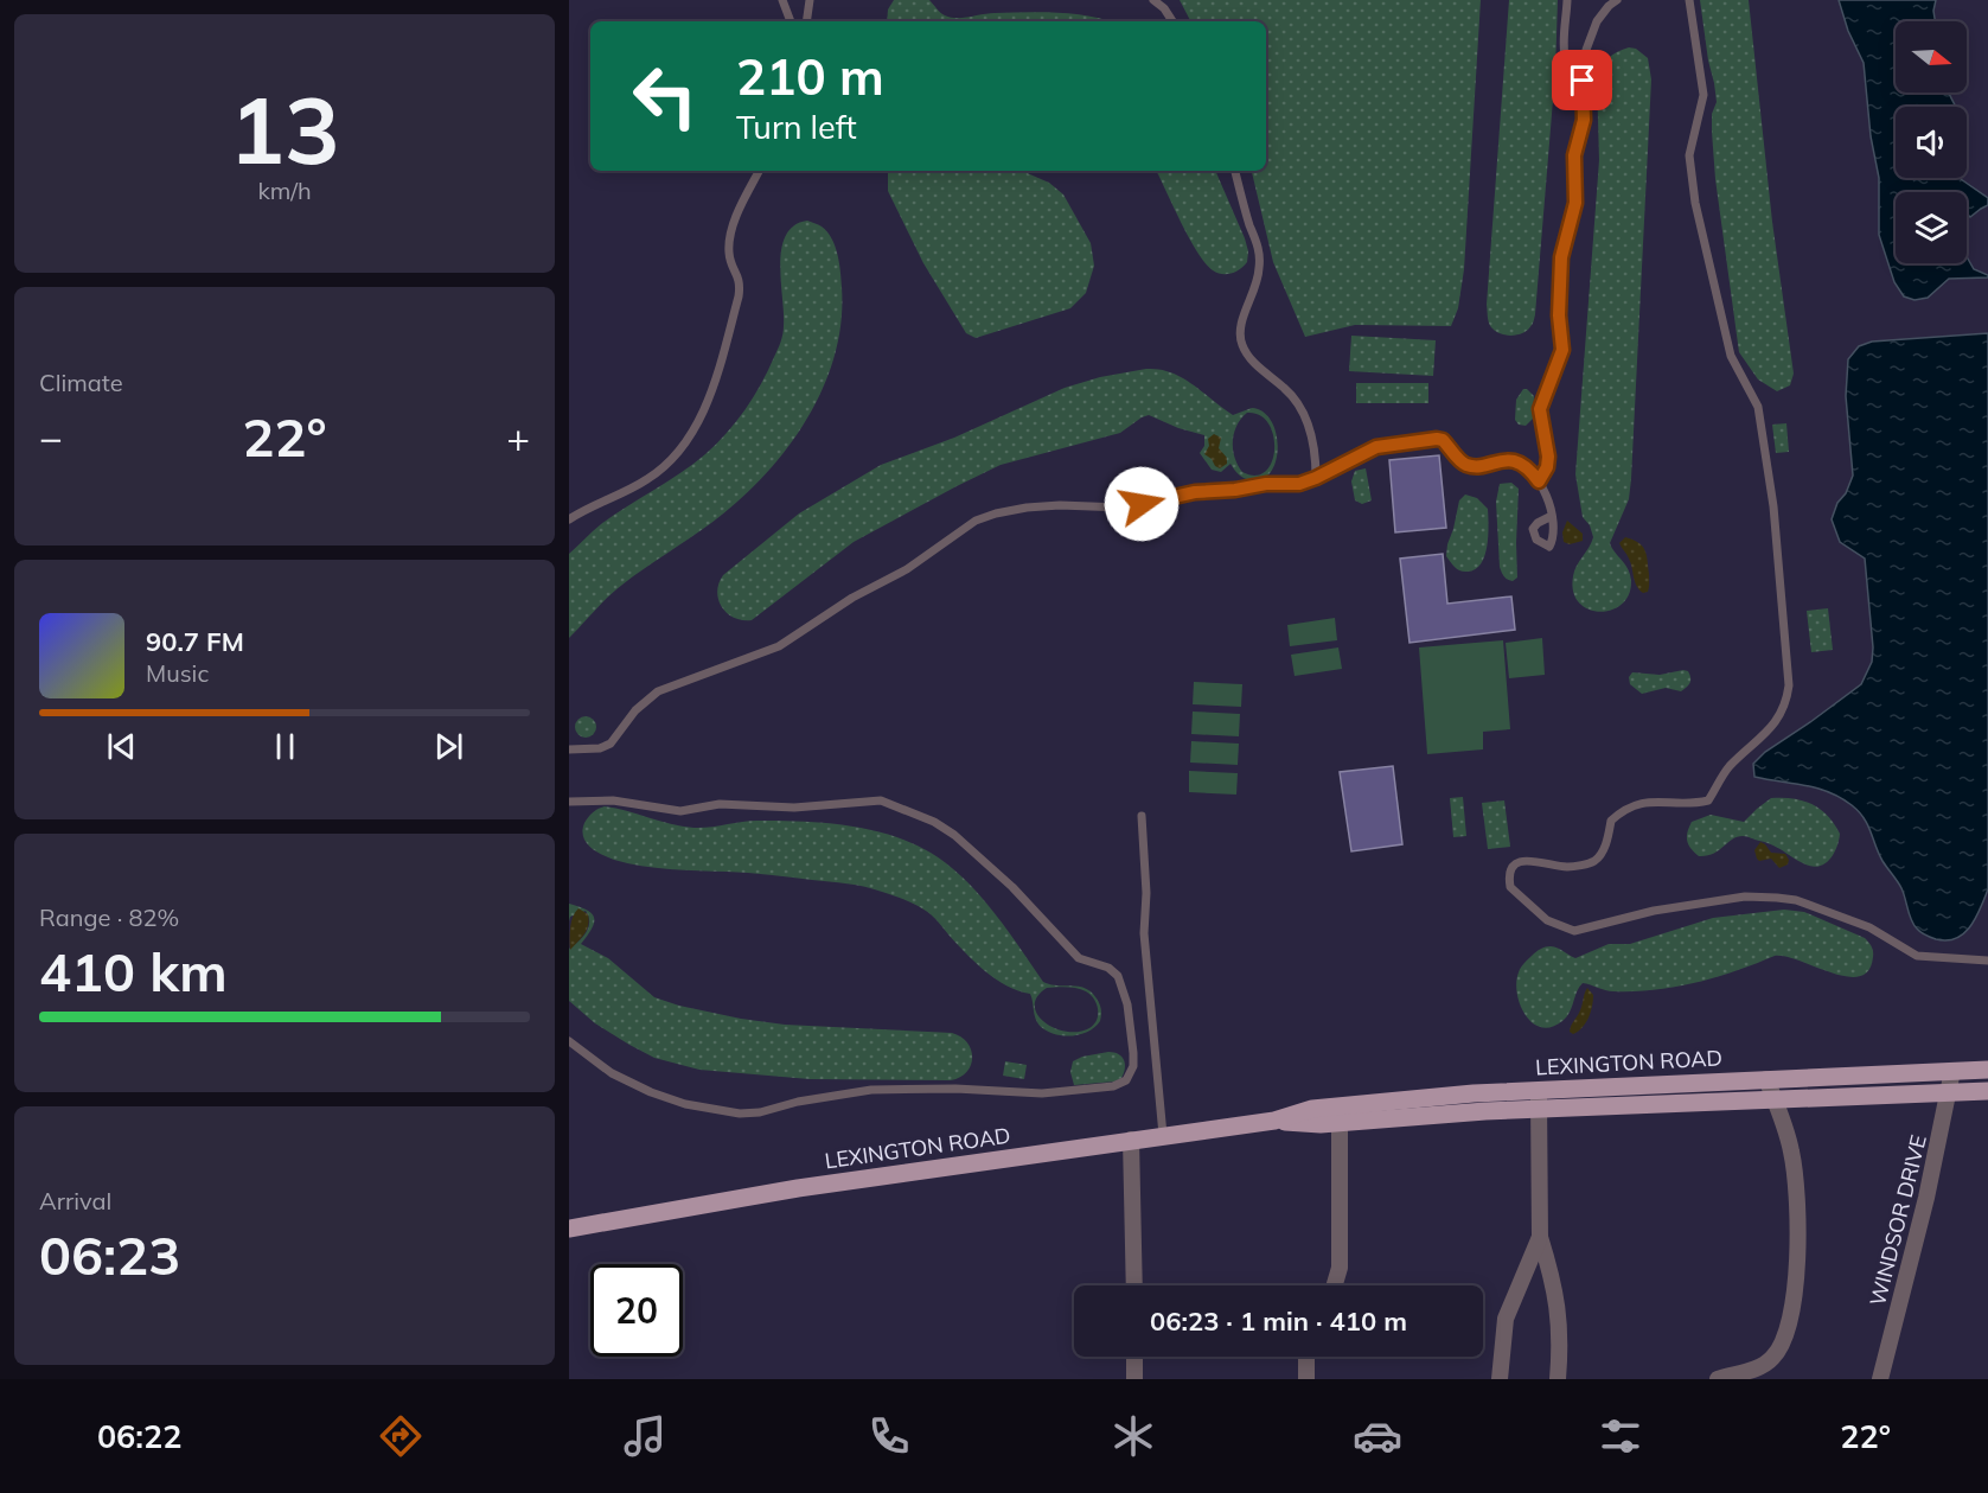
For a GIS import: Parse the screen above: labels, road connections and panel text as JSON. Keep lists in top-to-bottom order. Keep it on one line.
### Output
{"streets":{"main road":["LEXINGTON ROAD"],"street":["WINDSOR DRIVE"]},"crossings":[["LEXINGTON ROAD","WINDSOR DRIVE"]],"north":"right","page":{"tile":[["13","km/h"],"Climate",["Range · 82%","410 km"],["Arrival","06:23"]],"turn":["210 m","Turn left"],"heat":["−","22°","+"],"song":["90.7 FM","Music"],"limit":"20","trip":"06:23 · 1 min · 410 m","tabs":["06:22","22°"]}}
